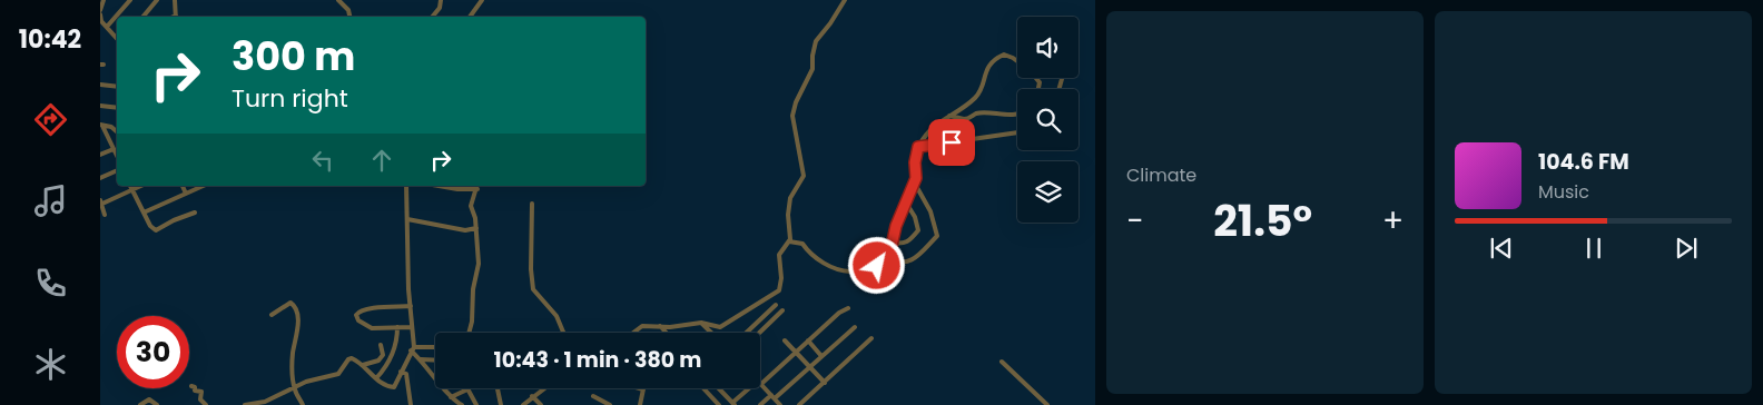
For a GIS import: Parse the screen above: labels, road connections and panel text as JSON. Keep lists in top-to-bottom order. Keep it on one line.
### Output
{"page":{"tabs":"10:42","tile":"Climate","turn":["300 m","Turn right"],"song":["104.6 FM","Music"],"heat":["−","21.5°","+"],"limit":"30","trip":"10:43 · 1 min · 380 m"}}
